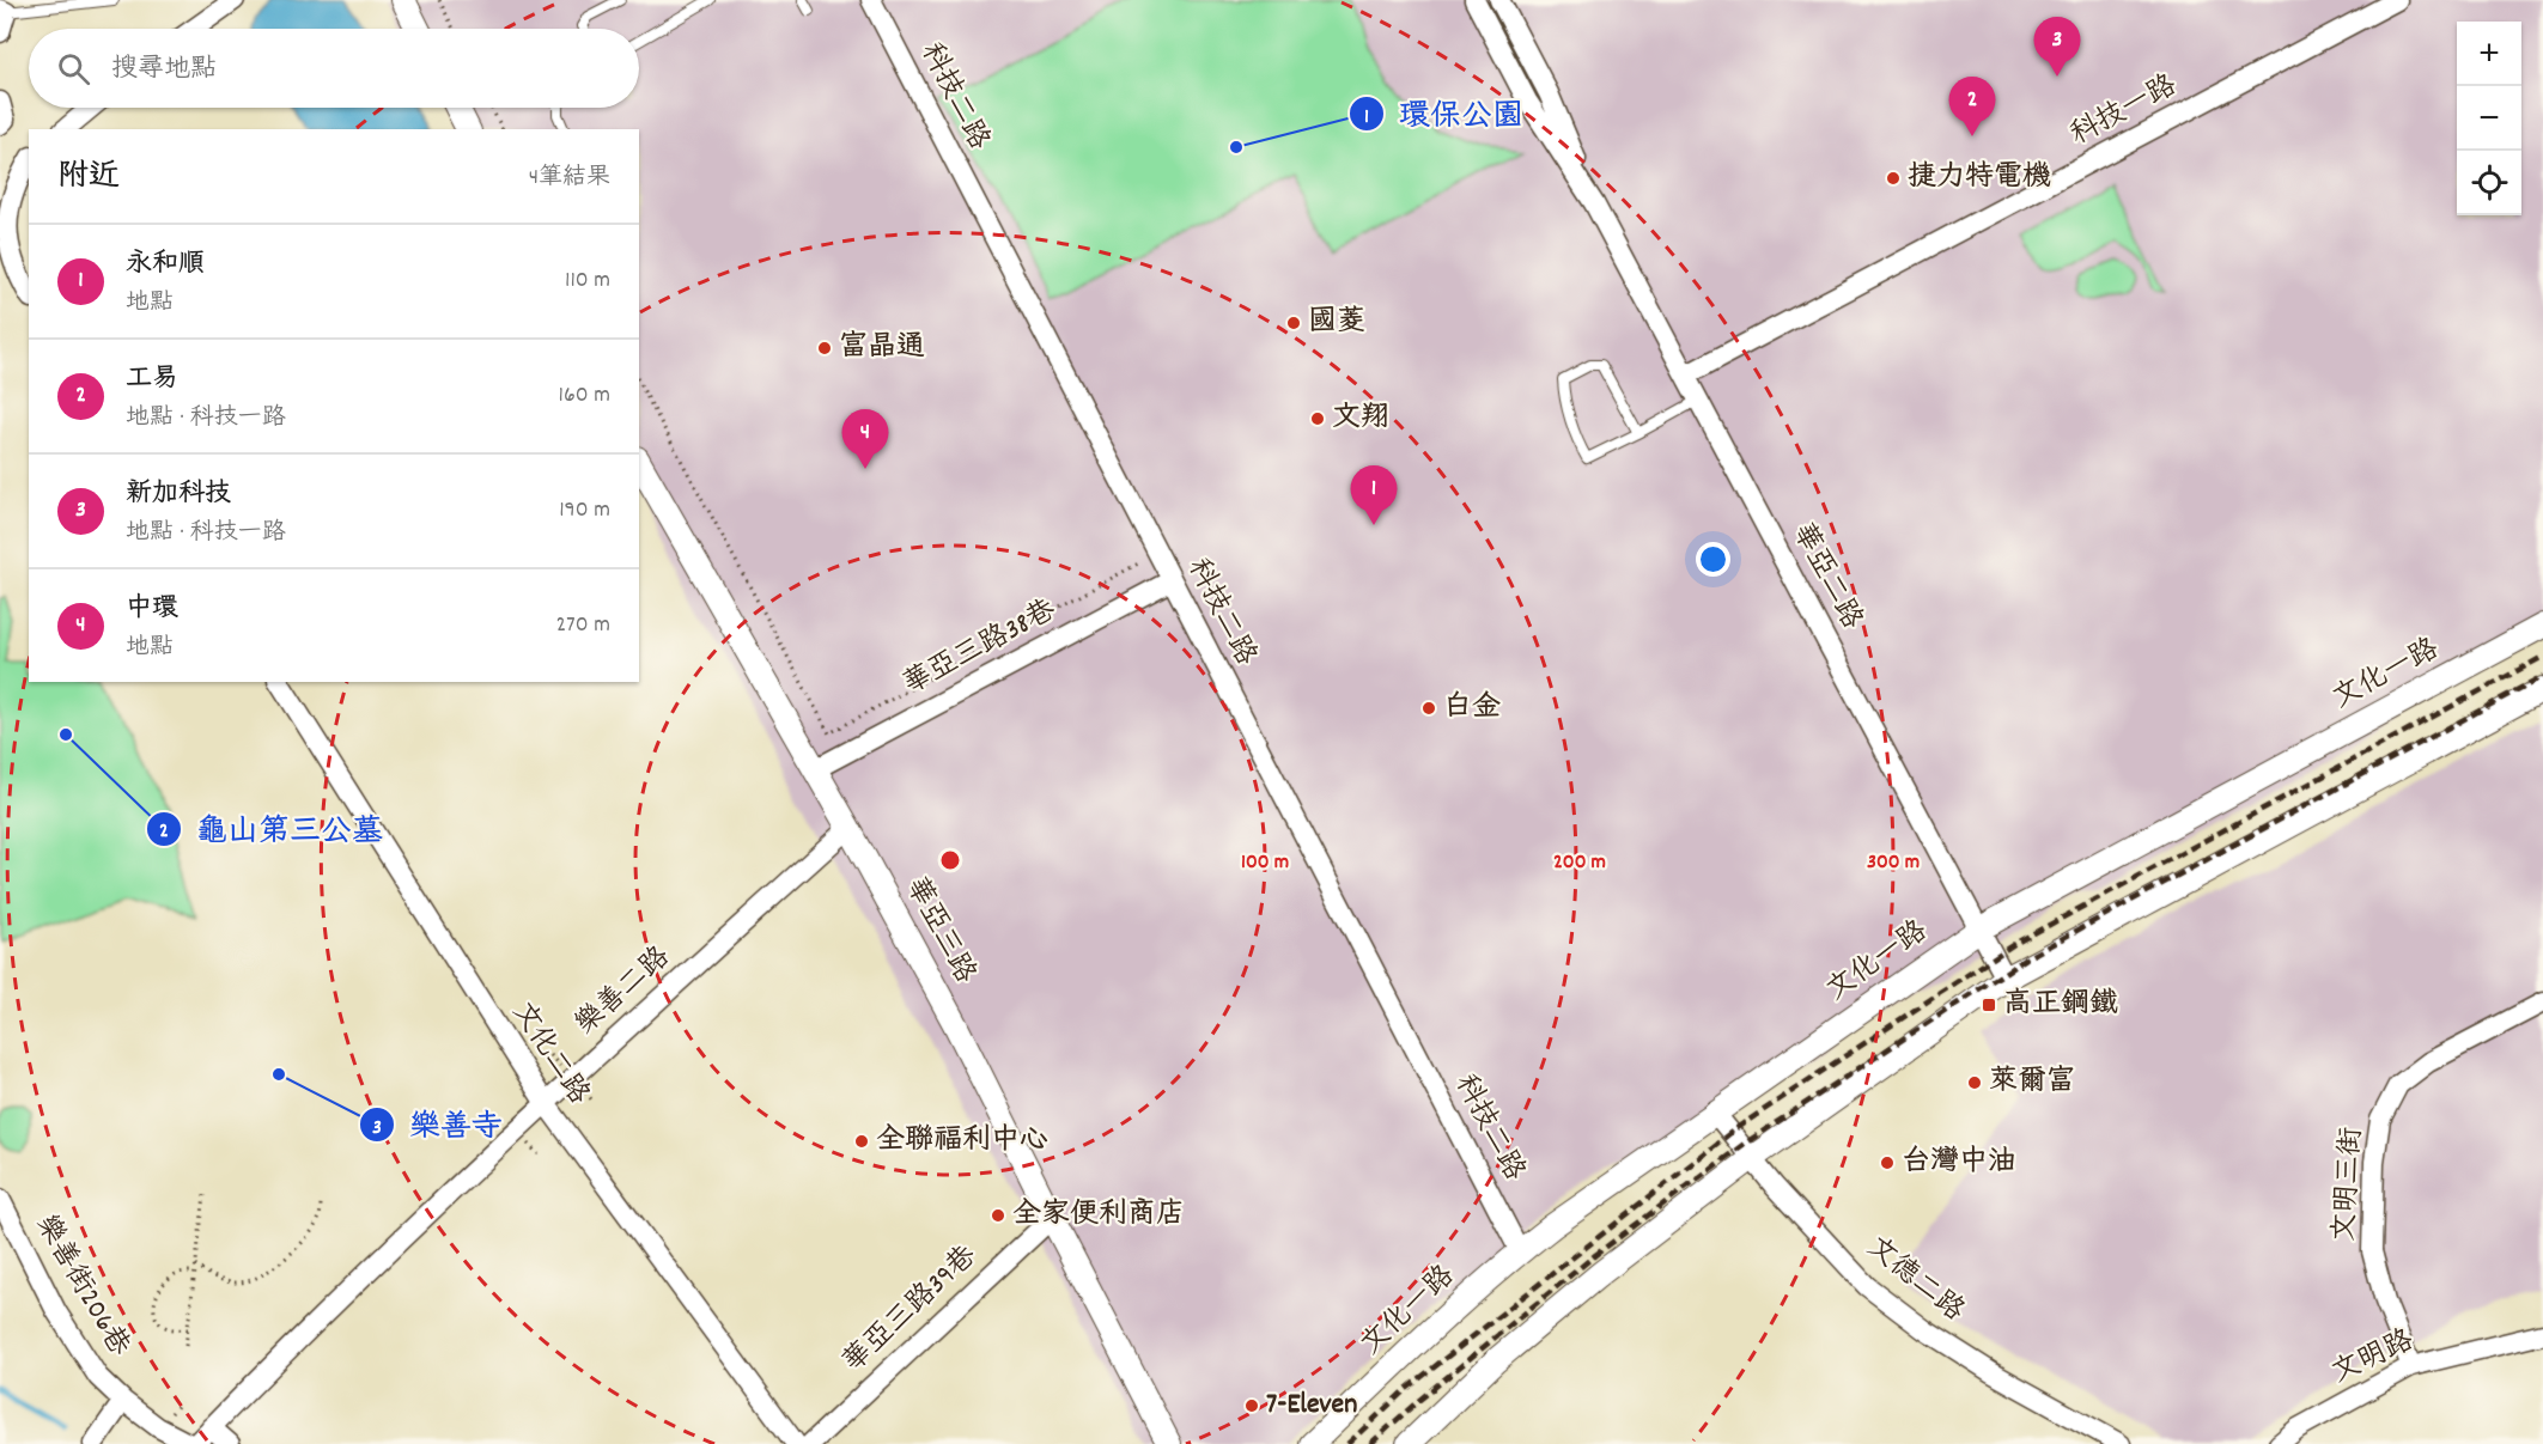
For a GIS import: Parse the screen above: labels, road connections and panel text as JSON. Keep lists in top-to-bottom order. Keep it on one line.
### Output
{"streets":{"street":["科技二路","科技一路","華亞二路","華亞三路38巷","文化一路","華亞三路","樂善二路","文化二路","文明三街","文德二路","樂善街206巷","華亞三路39巷","文明路"]},"crossings":[["科技二路","華亞三路38巷"],["科技二路","文化一路"],["科技一路","華亞二路"],["華亞二路","文化一路"],["華亞三路38巷","華亞三路"],["文化一路","文德二路"],["華亞三路","樂善二路"],["華亞三路","華亞三路39巷"],["樂善二路","文化二路"],["樂善二路","樂善街206巷"],["文明三街","文明路"]],"places":{"other":["環保公園","捷力特電機","國菱","富晶通","文翔","白金","龜山第三公墓","樂善寺","萊爾富","全聯福利中心","台灣中油","全家便利商店","7-Eleven"],"transit":["高正鋼鐵"]},"page":{"pins":["3","2","4","1"],"map_buttons":["+","−"],"search":"搜尋地點","heading":["附近","4筆結果"],"list":[{"mark":"1","name":"永和順","note":"地點","value":"110 m"},{"mark":"2","name":"工易","note":"地點 · 科技一路","value":"160 m"},{"mark":"3","name":"新加科技","note":"地點 · 科技一路","value":"190 m"},{"mark":"4","name":"中環","note":"地點","value":"270 m"}]},"rings":["100 m","200 m","300 m"]}
